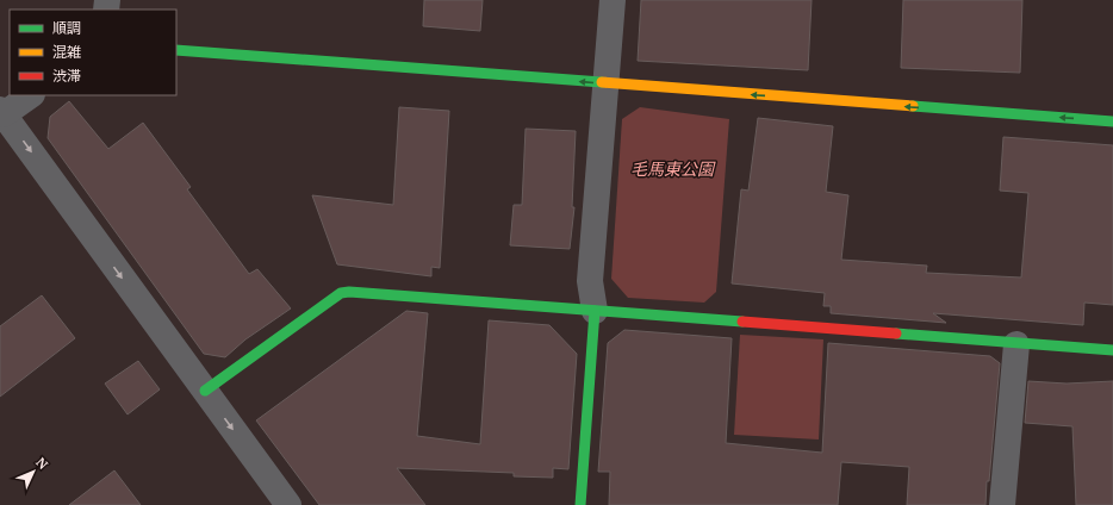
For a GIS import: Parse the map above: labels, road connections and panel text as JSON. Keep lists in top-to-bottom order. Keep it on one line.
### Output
{"parks":["毛馬東公園"],"legend":["順調","混雑","渋滞"],"north":"top right"}
